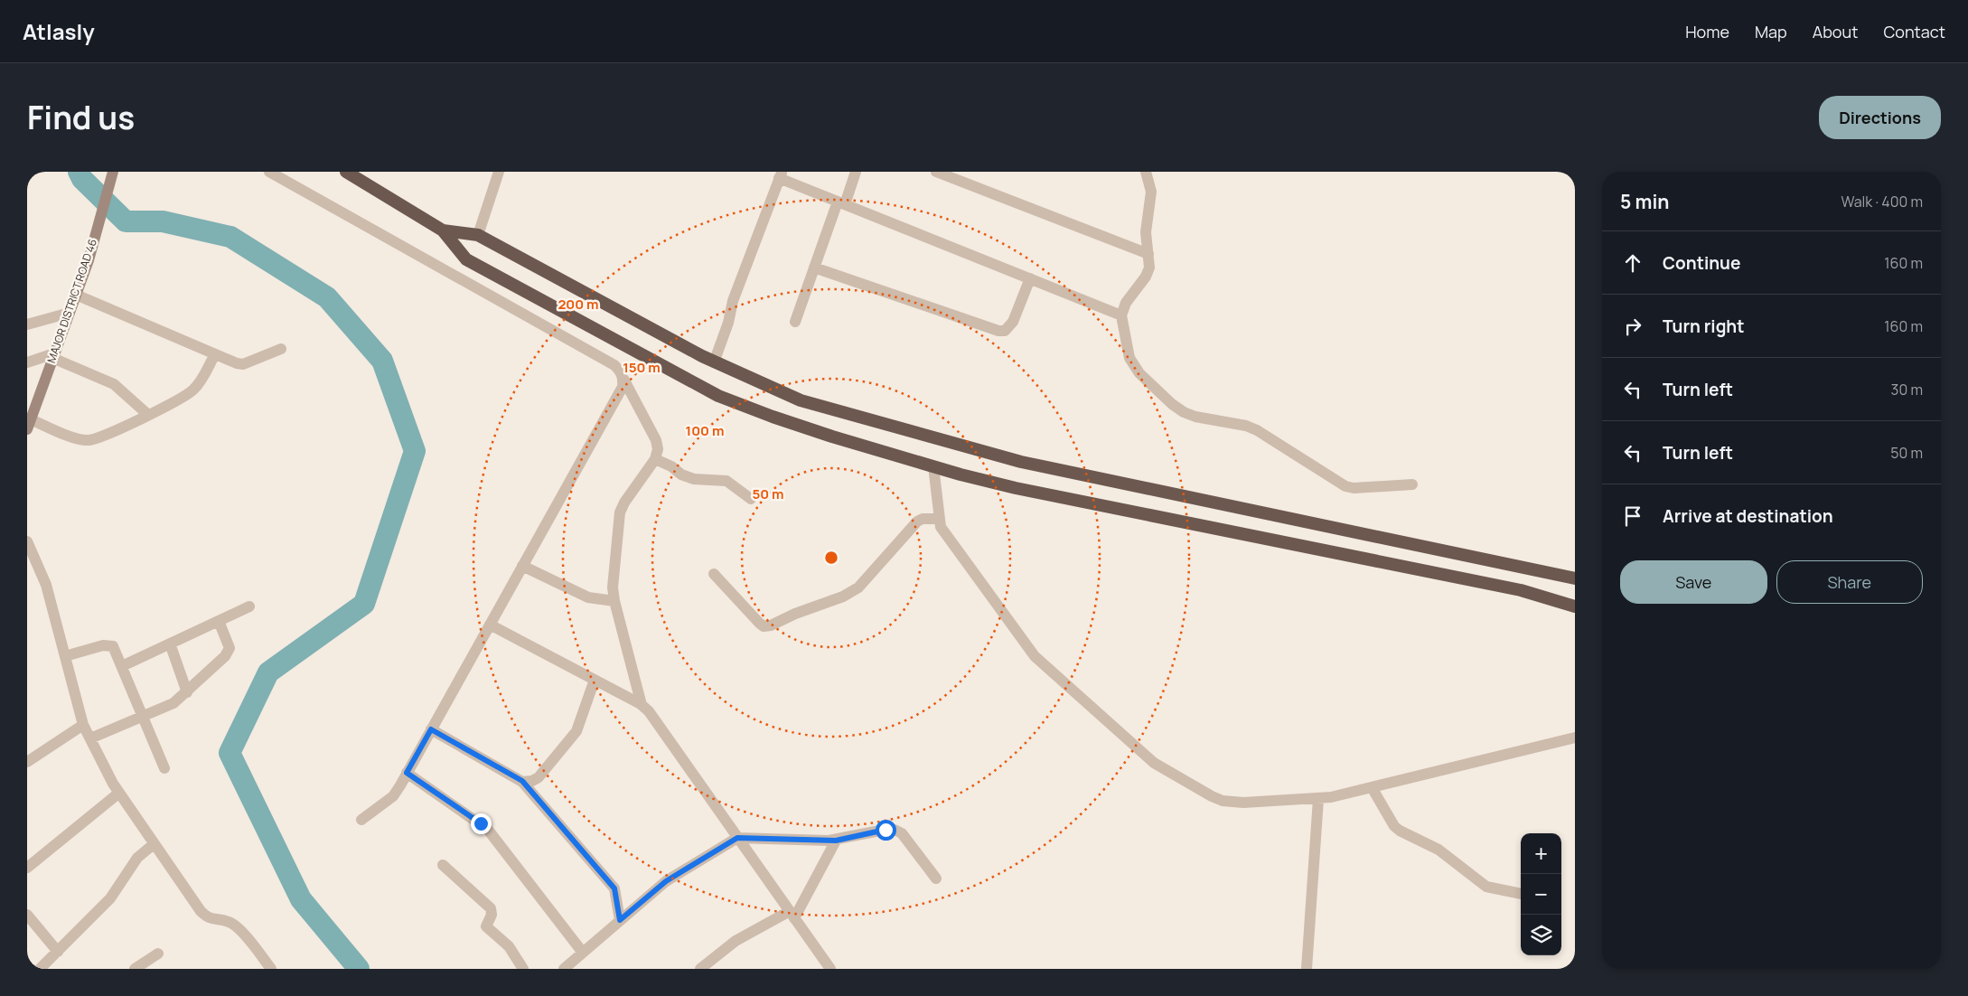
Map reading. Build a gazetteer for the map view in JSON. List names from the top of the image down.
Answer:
{
  "streets": {
    "main road": ["MAJOR DISTRICT ROAD 46"]
  },
  "page": {
    "header": "Atlasly",
    "nav": [
      "Home",
      "Map",
      "About",
      "Contact"
    ],
    "title": "Find us",
    "buttons": [
      "Directions",
      ["Save", "Share"]
    ],
    "heading": ["5 min", "Walk · 400 m"],
    "list": [
      ["Continue", "160 m"],
      ["Turn right", "160 m"],
      ["Turn left", "30 m"],
      ["Turn left", "50 m"],
      "Arrive at destination"
    ],
    "map_buttons": ["+", "−"]
  },
  "rings": [
    "200 m",
    "150 m",
    "100 m",
    "50 m"
  ]
}
